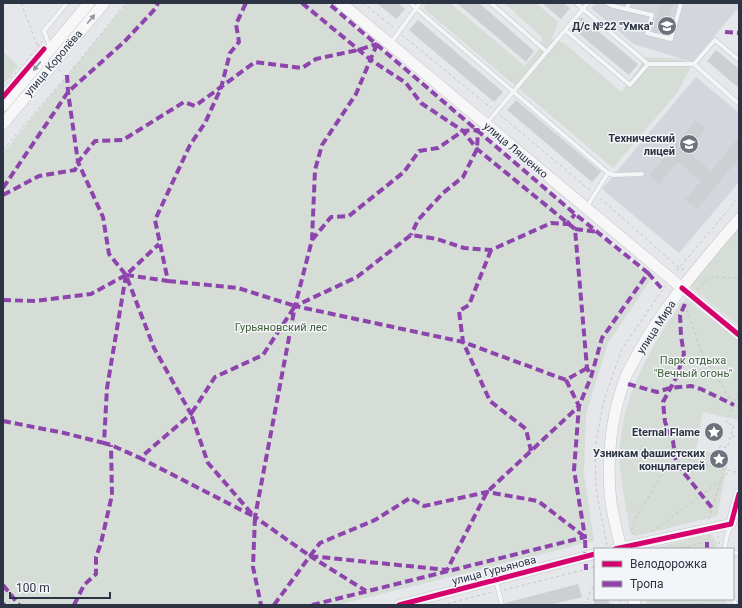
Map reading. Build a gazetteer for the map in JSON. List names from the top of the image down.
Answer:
{
  "streets": {
    "main road": ["улица Королёва", "улица Ляшенко", "улица Мира"],
    "street": ["улица Гурьянова"]
  },
  "crossings": [
    ["улица Ляшенко", "улица Мира"]
  ],
  "parks": ["Гурьяновский лес", "Парк отдыха \"Вечный огонь\""],
  "places": {
    "school or university": ["Д/с №22 \"Умка\"", "Технический лицей"],
    "place": ["Eternal Flame", "Узникам фашистских концлагерей"]
  },
  "legend": ["Велодорожка", "Тропа"],
  "scale_bar": "100 m"
}
